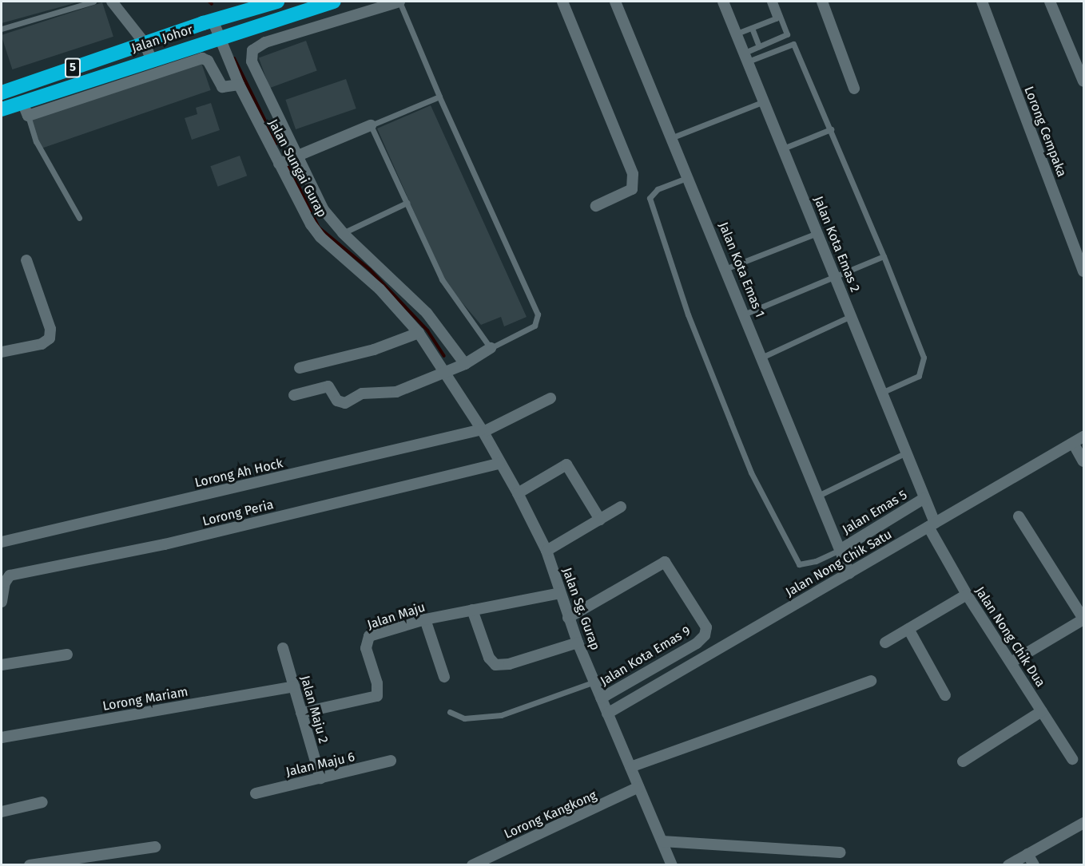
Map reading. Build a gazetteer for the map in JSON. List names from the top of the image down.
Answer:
{
  "streets": {
    "highway": ["Jalan Johor", "5"],
    "street": [
      "Lorong Cempaka",
      "Jalan Sungai Gurap",
      "Jalan Kota Emas 2",
      "Jalan Kota Emas 1",
      "Lorong Ah Hock",
      "Jalan Emas 5",
      "Lorong Peria",
      "Jalan Nong Chik Satu",
      "Jalan Sg. Gurap",
      "Jalan Maju",
      "Jalan Nong Chik Dua",
      "Jalan Kota Emas 9",
      "Lorong Mariam",
      "Jalan Maju 2",
      "Jalan Maju 6",
      "Lorong Kangkong"
    ]
  },
  "crossings": [
    ["Jalan Johor", "Jalan Sungai Gurap"],
    ["Jalan Sungai Gurap", "Jalan Sg. Gurap"],
    ["Jalan Kota Emas 2", "Jalan Emas 5"],
    ["Jalan Kota Emas 2", "Jalan Nong Chik Dua"],
    ["Jalan Kota Emas 1", "Jalan Emas 5"],
    ["Jalan Kota Emas 1", "Jalan Nong Chik Satu"],
    ["Lorong Ah Hock", "Jalan Sg. Gurap"],
    ["Jalan Emas 5", "Jalan Nong Chik Dua"],
    ["Lorong Peria", "Jalan Sg. Gurap"],
    ["Jalan Nong Chik Satu", "Jalan Sg. Gurap"],
    ["Jalan Nong Chik Satu", "Jalan Nong Chik Dua"],
    ["Jalan Sg. Gurap", "Jalan Maju"],
    ["Jalan Sg. Gurap", "Jalan Kota Emas 9"],
    ["Jalan Sg. Gurap", "Lorong Kangkong"],
    ["Jalan Maju", "Jalan Maju 2"],
    ["Lorong Mariam", "Jalan Maju 2"],
    ["Jalan Maju 2", "Jalan Maju 6"]
  ]
}
